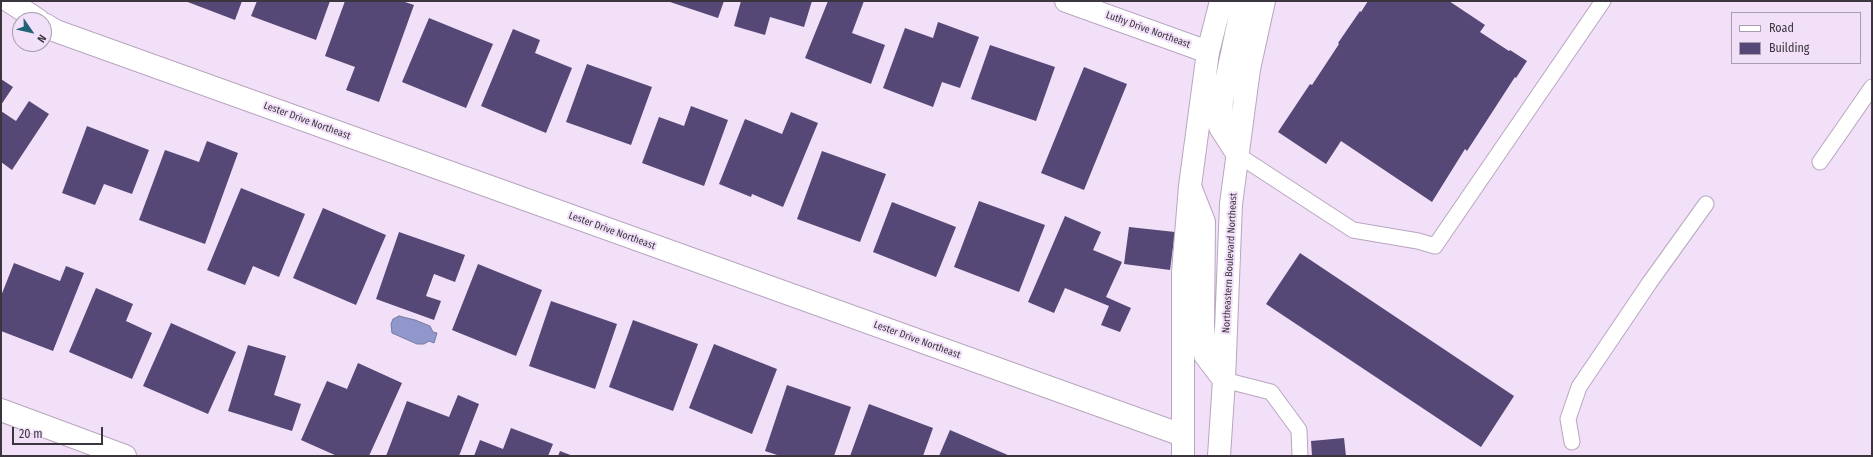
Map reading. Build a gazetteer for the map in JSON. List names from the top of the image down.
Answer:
{
  "streets": {
    "street": ["Luthy Drive Northeast", "Lester Drive Northeast", "Northeastern Boulevard Northeast"]
  },
  "legend": ["Road", "Building"],
  "scale_bar": "20 m",
  "north": "bottom right"
}
